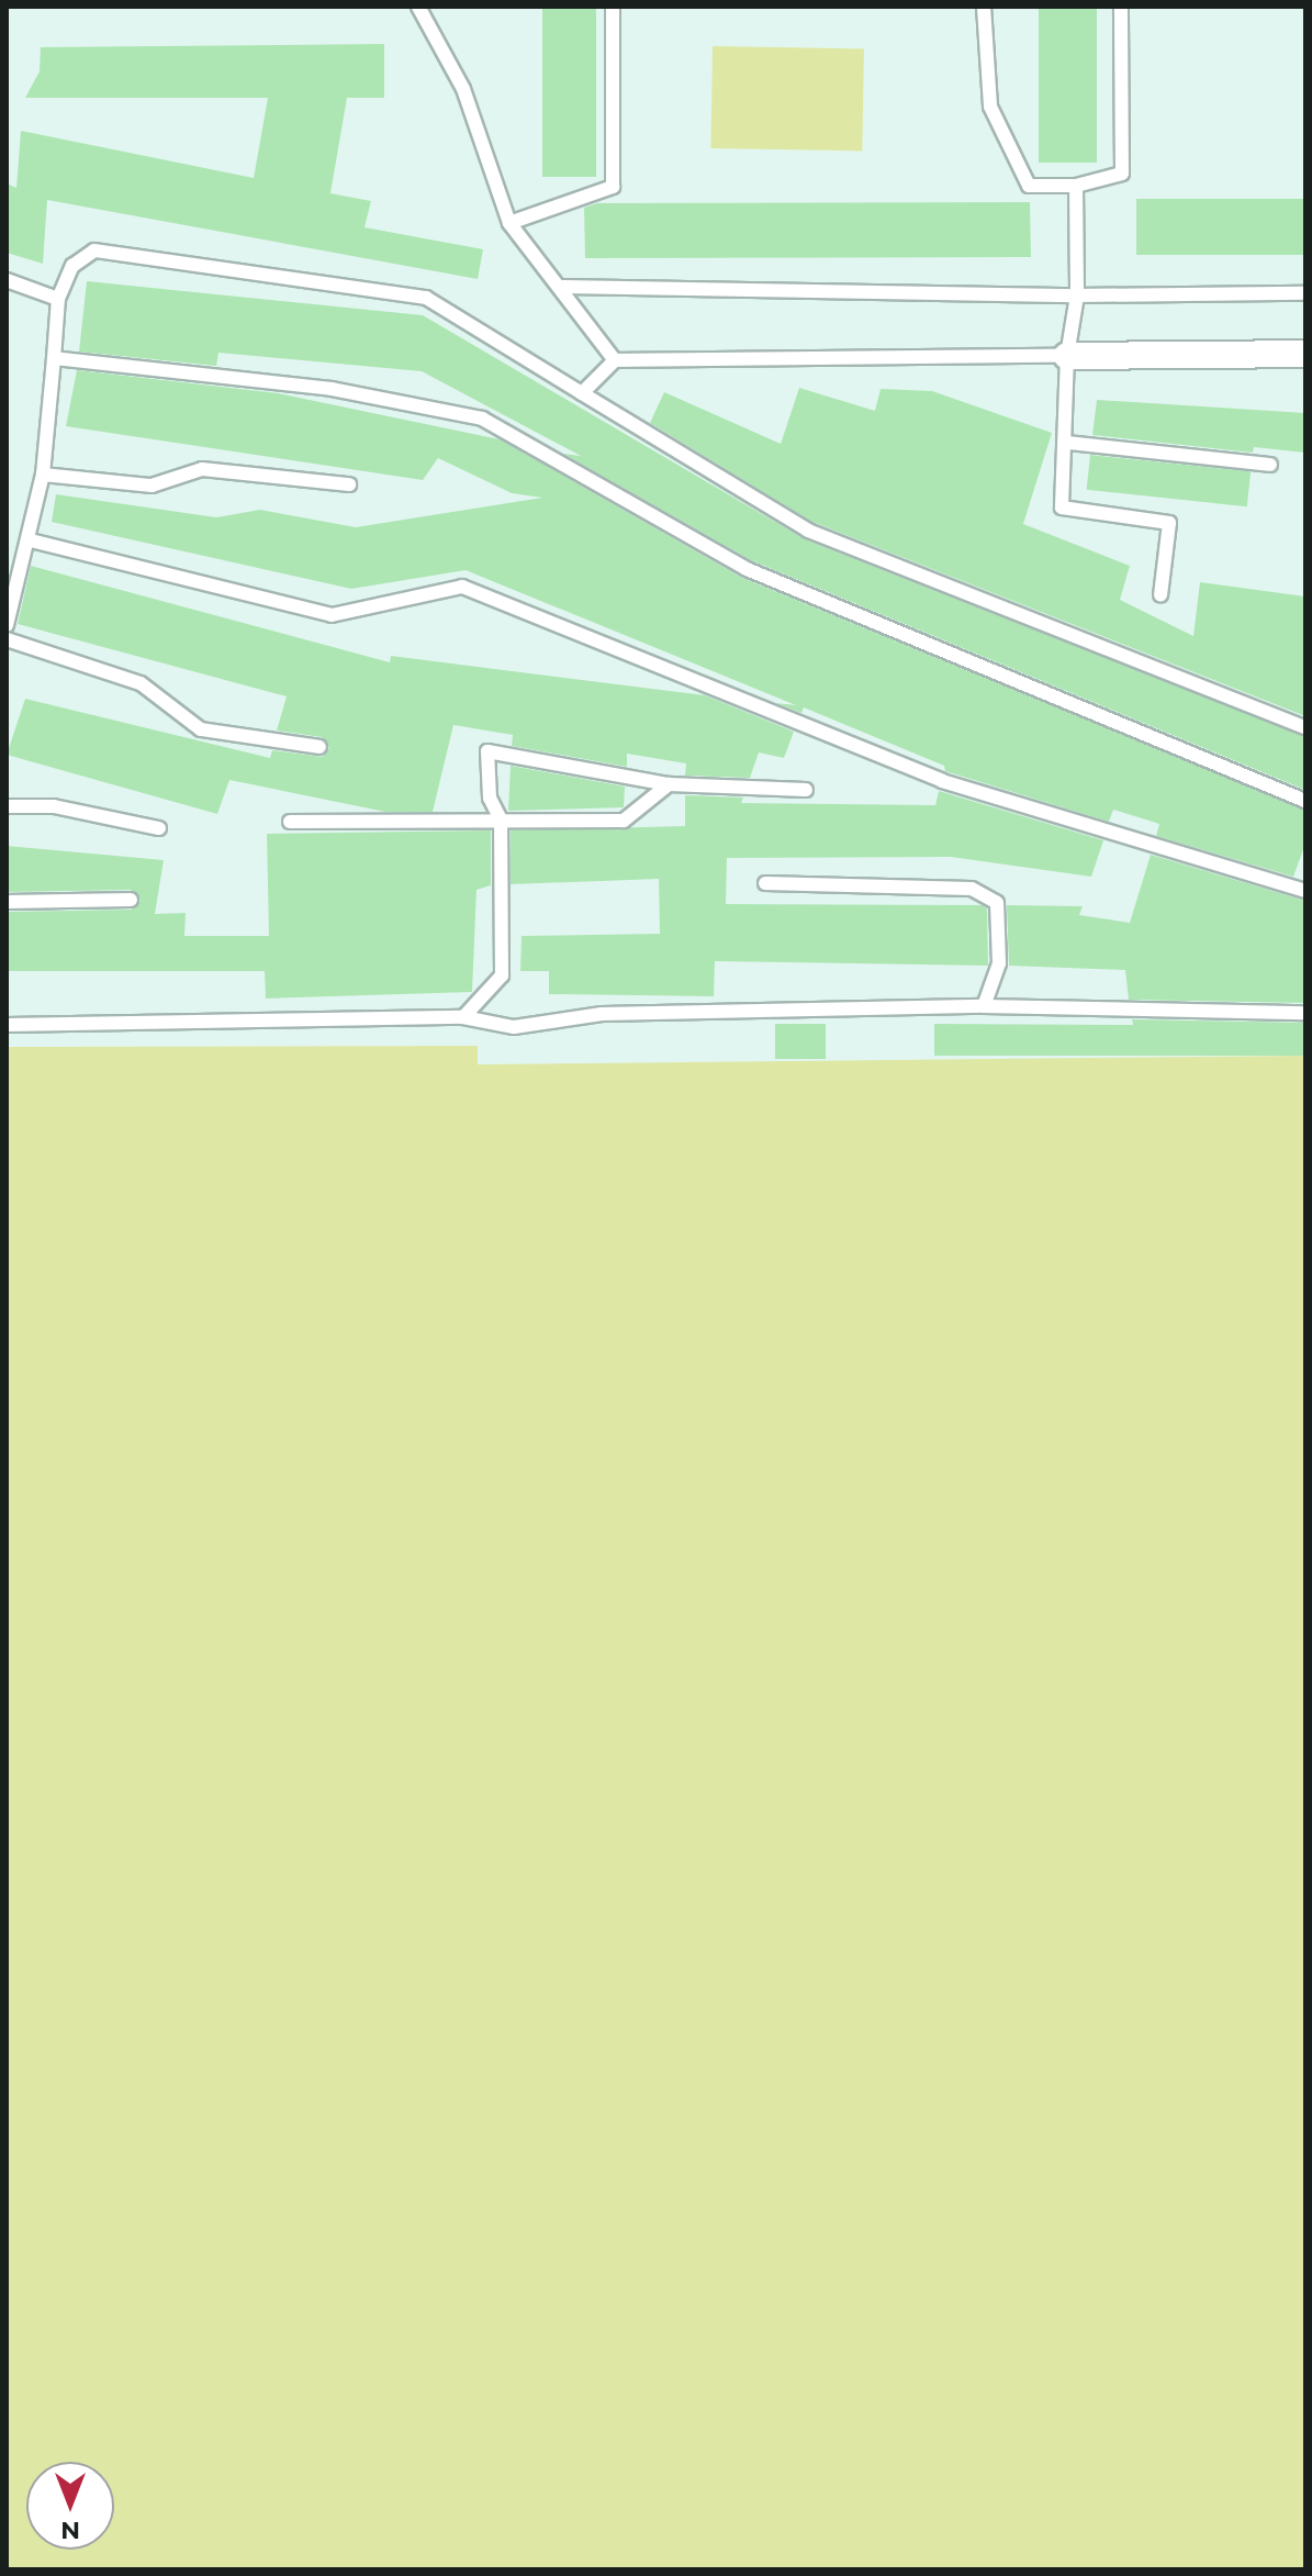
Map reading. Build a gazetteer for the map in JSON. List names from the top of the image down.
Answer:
{
  "north": "bottom"
}
